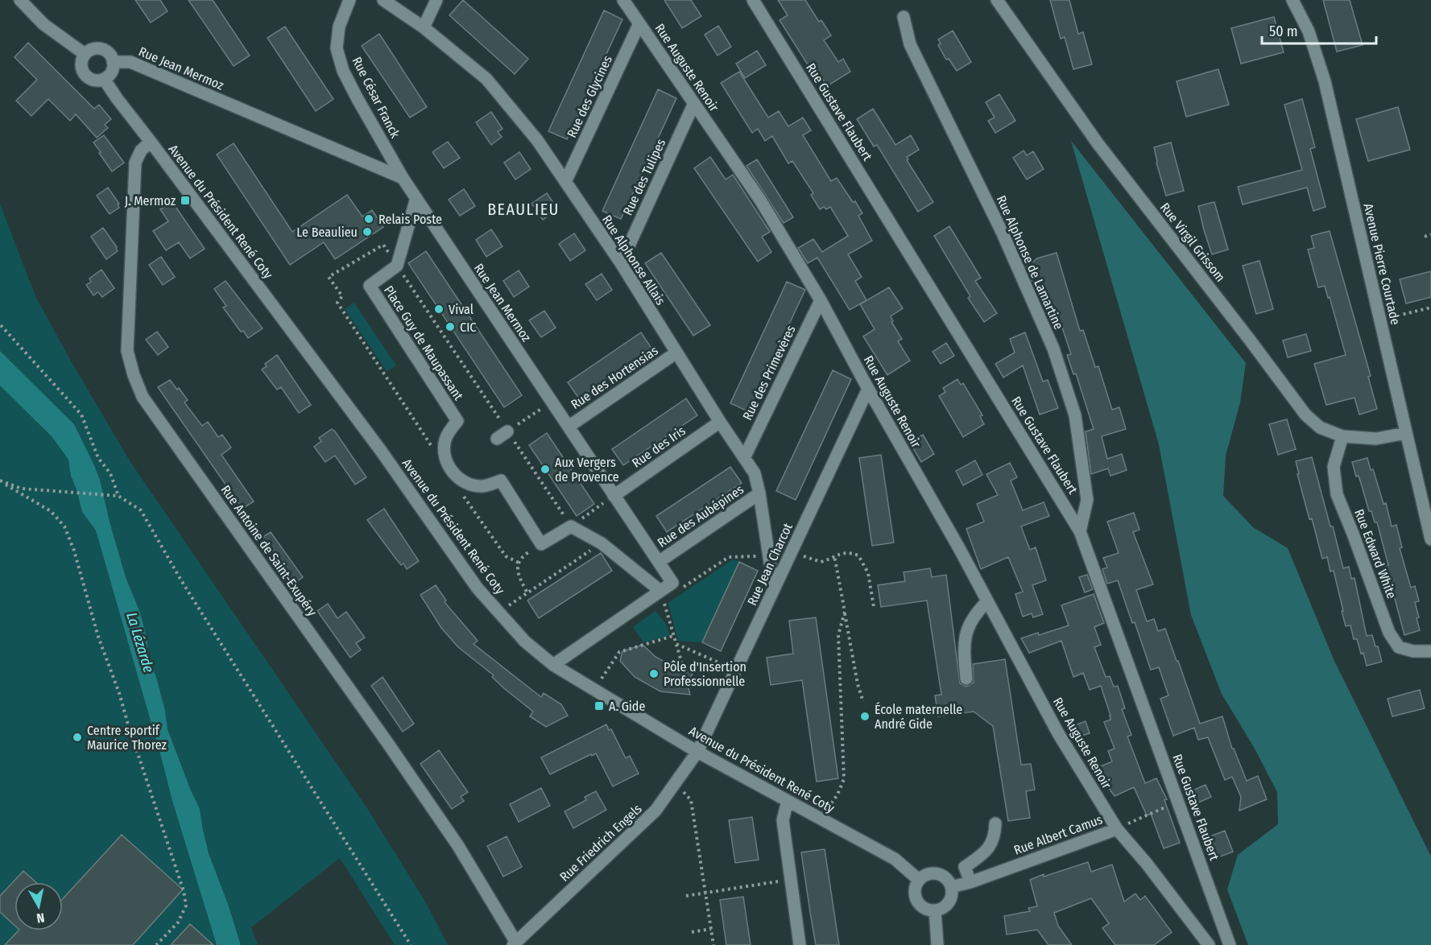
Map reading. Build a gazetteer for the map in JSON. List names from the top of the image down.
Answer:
{
  "streets": {
    "street": [
      "Rue Auguste Renoir",
      "Rue Jean Mermoz",
      "Rue des Glycines",
      "Rue César Franck",
      "Rue Gustave Flaubert",
      "Rue des Tulipes",
      "Avenue du Président René Coty",
      "Rue Virgil Grissom",
      "Rue Alphonse Allais",
      "Rue Alphonse de Lamartine",
      "Avenue Pierre Courtade",
      "Place Guy de Maupassant",
      "Rue des Primevères",
      "Rue des Hortensias",
      "Rue des Iris",
      "Rue des Aubépines",
      "Rue Antoine de Saint-Exupéry",
      "Rue Edward White",
      "Rue Jean Charcot",
      "Rue Albert Camus",
      "Rue Friedrich Engels"
    ]
  },
  "crossings": [
    ["Rue Auguste Renoir", "Rue des Glycines"],
    ["Rue Auguste Renoir", "Rue des Tulipes"],
    ["Rue Auguste Renoir", "Rue des Primevères"],
    ["Rue Auguste Renoir", "Rue Jean Charcot"],
    ["Rue Auguste Renoir", "Rue Albert Camus"],
    ["Rue Jean Mermoz", "Rue César Franck"],
    ["Rue Jean Mermoz", "Avenue du Président René Coty"],
    ["Rue Jean Mermoz", "Place Guy de Maupassant"],
    ["Rue Jean Mermoz", "Rue des Hortensias"],
    ["Rue Jean Mermoz", "Rue des Iris"],
    ["Rue Jean Mermoz", "Rue des Aubépines"],
    ["Rue des Glycines", "Rue Alphonse Allais"],
    ["Rue Gustave Flaubert", "Rue Alphonse de Lamartine"],
    ["Rue des Tulipes", "Rue Alphonse Allais"],
    ["Avenue du Président René Coty", "Rue Antoine de Saint-Exupéry"],
    ["Avenue du Président René Coty", "Rue Jean Charcot"],
    ["Avenue du Président René Coty", "Rue Albert Camus"],
    ["Avenue du Président René Coty", "Rue Friedrich Engels"],
    ["Rue Virgil Grissom", "Avenue Pierre Courtade"],
    ["Rue Virgil Grissom", "Rue Edward White"],
    ["Rue Alphonse Allais", "Rue des Primevères"],
    ["Rue Alphonse Allais", "Rue des Hortensias"],
    ["Rue Alphonse Allais", "Rue des Iris"],
    ["Rue Alphonse Allais", "Rue des Aubépines"],
    ["Rue Alphonse Allais", "Rue Jean Charcot"],
    ["Rue Antoine de Saint-Exupéry", "Rue Friedrich Engels"],
    ["Rue Jean Charcot", "Rue Friedrich Engels"]
  ],
  "districts": ["BEAULIEU"],
  "water": ["La Lézarde"],
  "places": {
    "transit": ["J. Mermoz", "A. Gide"],
    "other": [
      "Relais Poste",
      "Le Beaulieu",
      "Vival",
      "CIC",
      "Aux Vergers de Provence",
      "Pôle d'Insertion Professionnelle",
      "École maternelle André Gide",
      "Centre sportif Maurice Thorez"
    ]
  },
  "scale_bar": "50 m",
  "north": "bottom"
}
